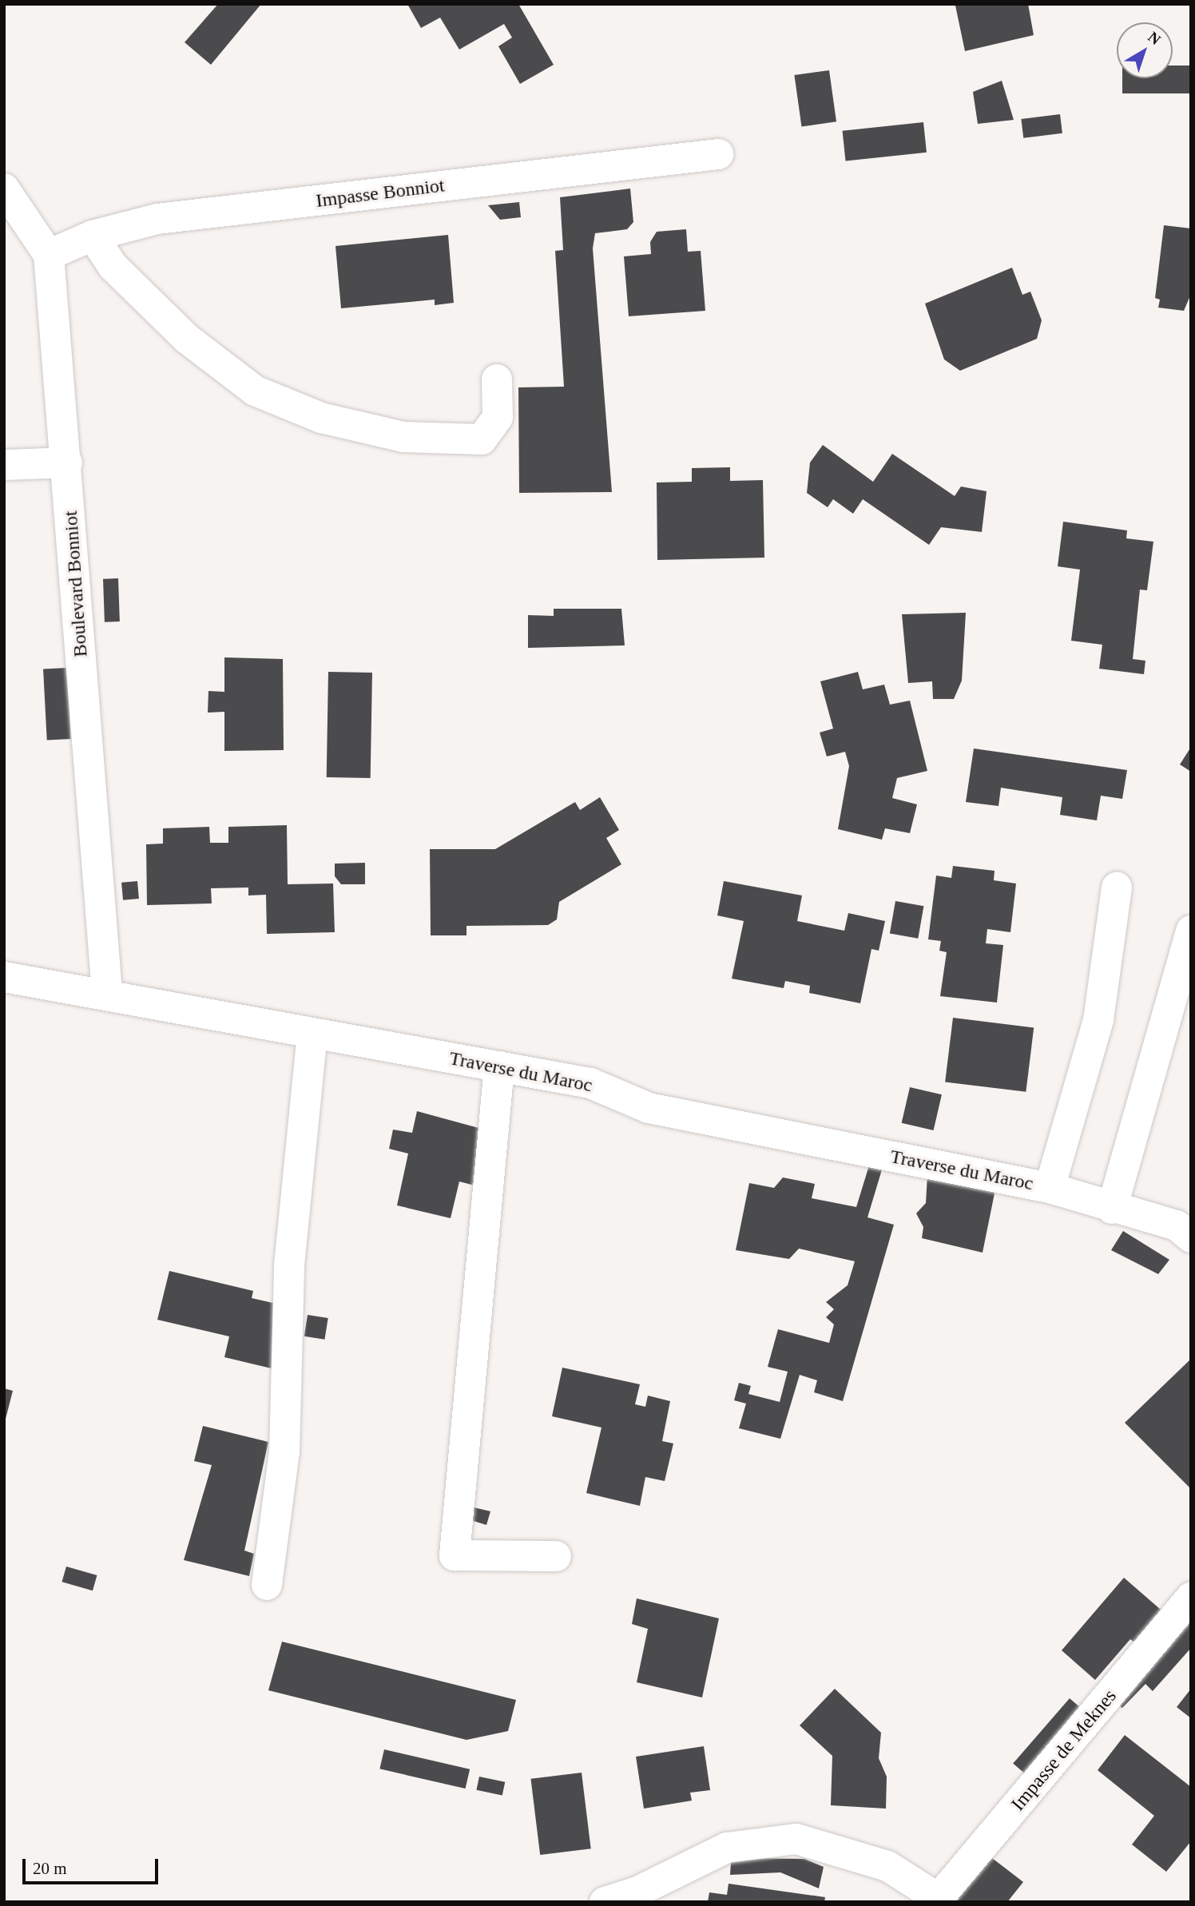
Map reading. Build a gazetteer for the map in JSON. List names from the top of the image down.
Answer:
{
  "streets": {
    "street": [
      "Impasse Bonniot",
      "Boulevard Bonniot",
      "Traverse du Maroc",
      "Impasse de Meknes"
    ]
  },
  "crossings": [
    ["Impasse Bonniot", "Boulevard Bonniot"],
    ["Boulevard Bonniot", "Traverse du Maroc"]
  ],
  "scale_bar": "20 m",
  "north": "top right"
}
